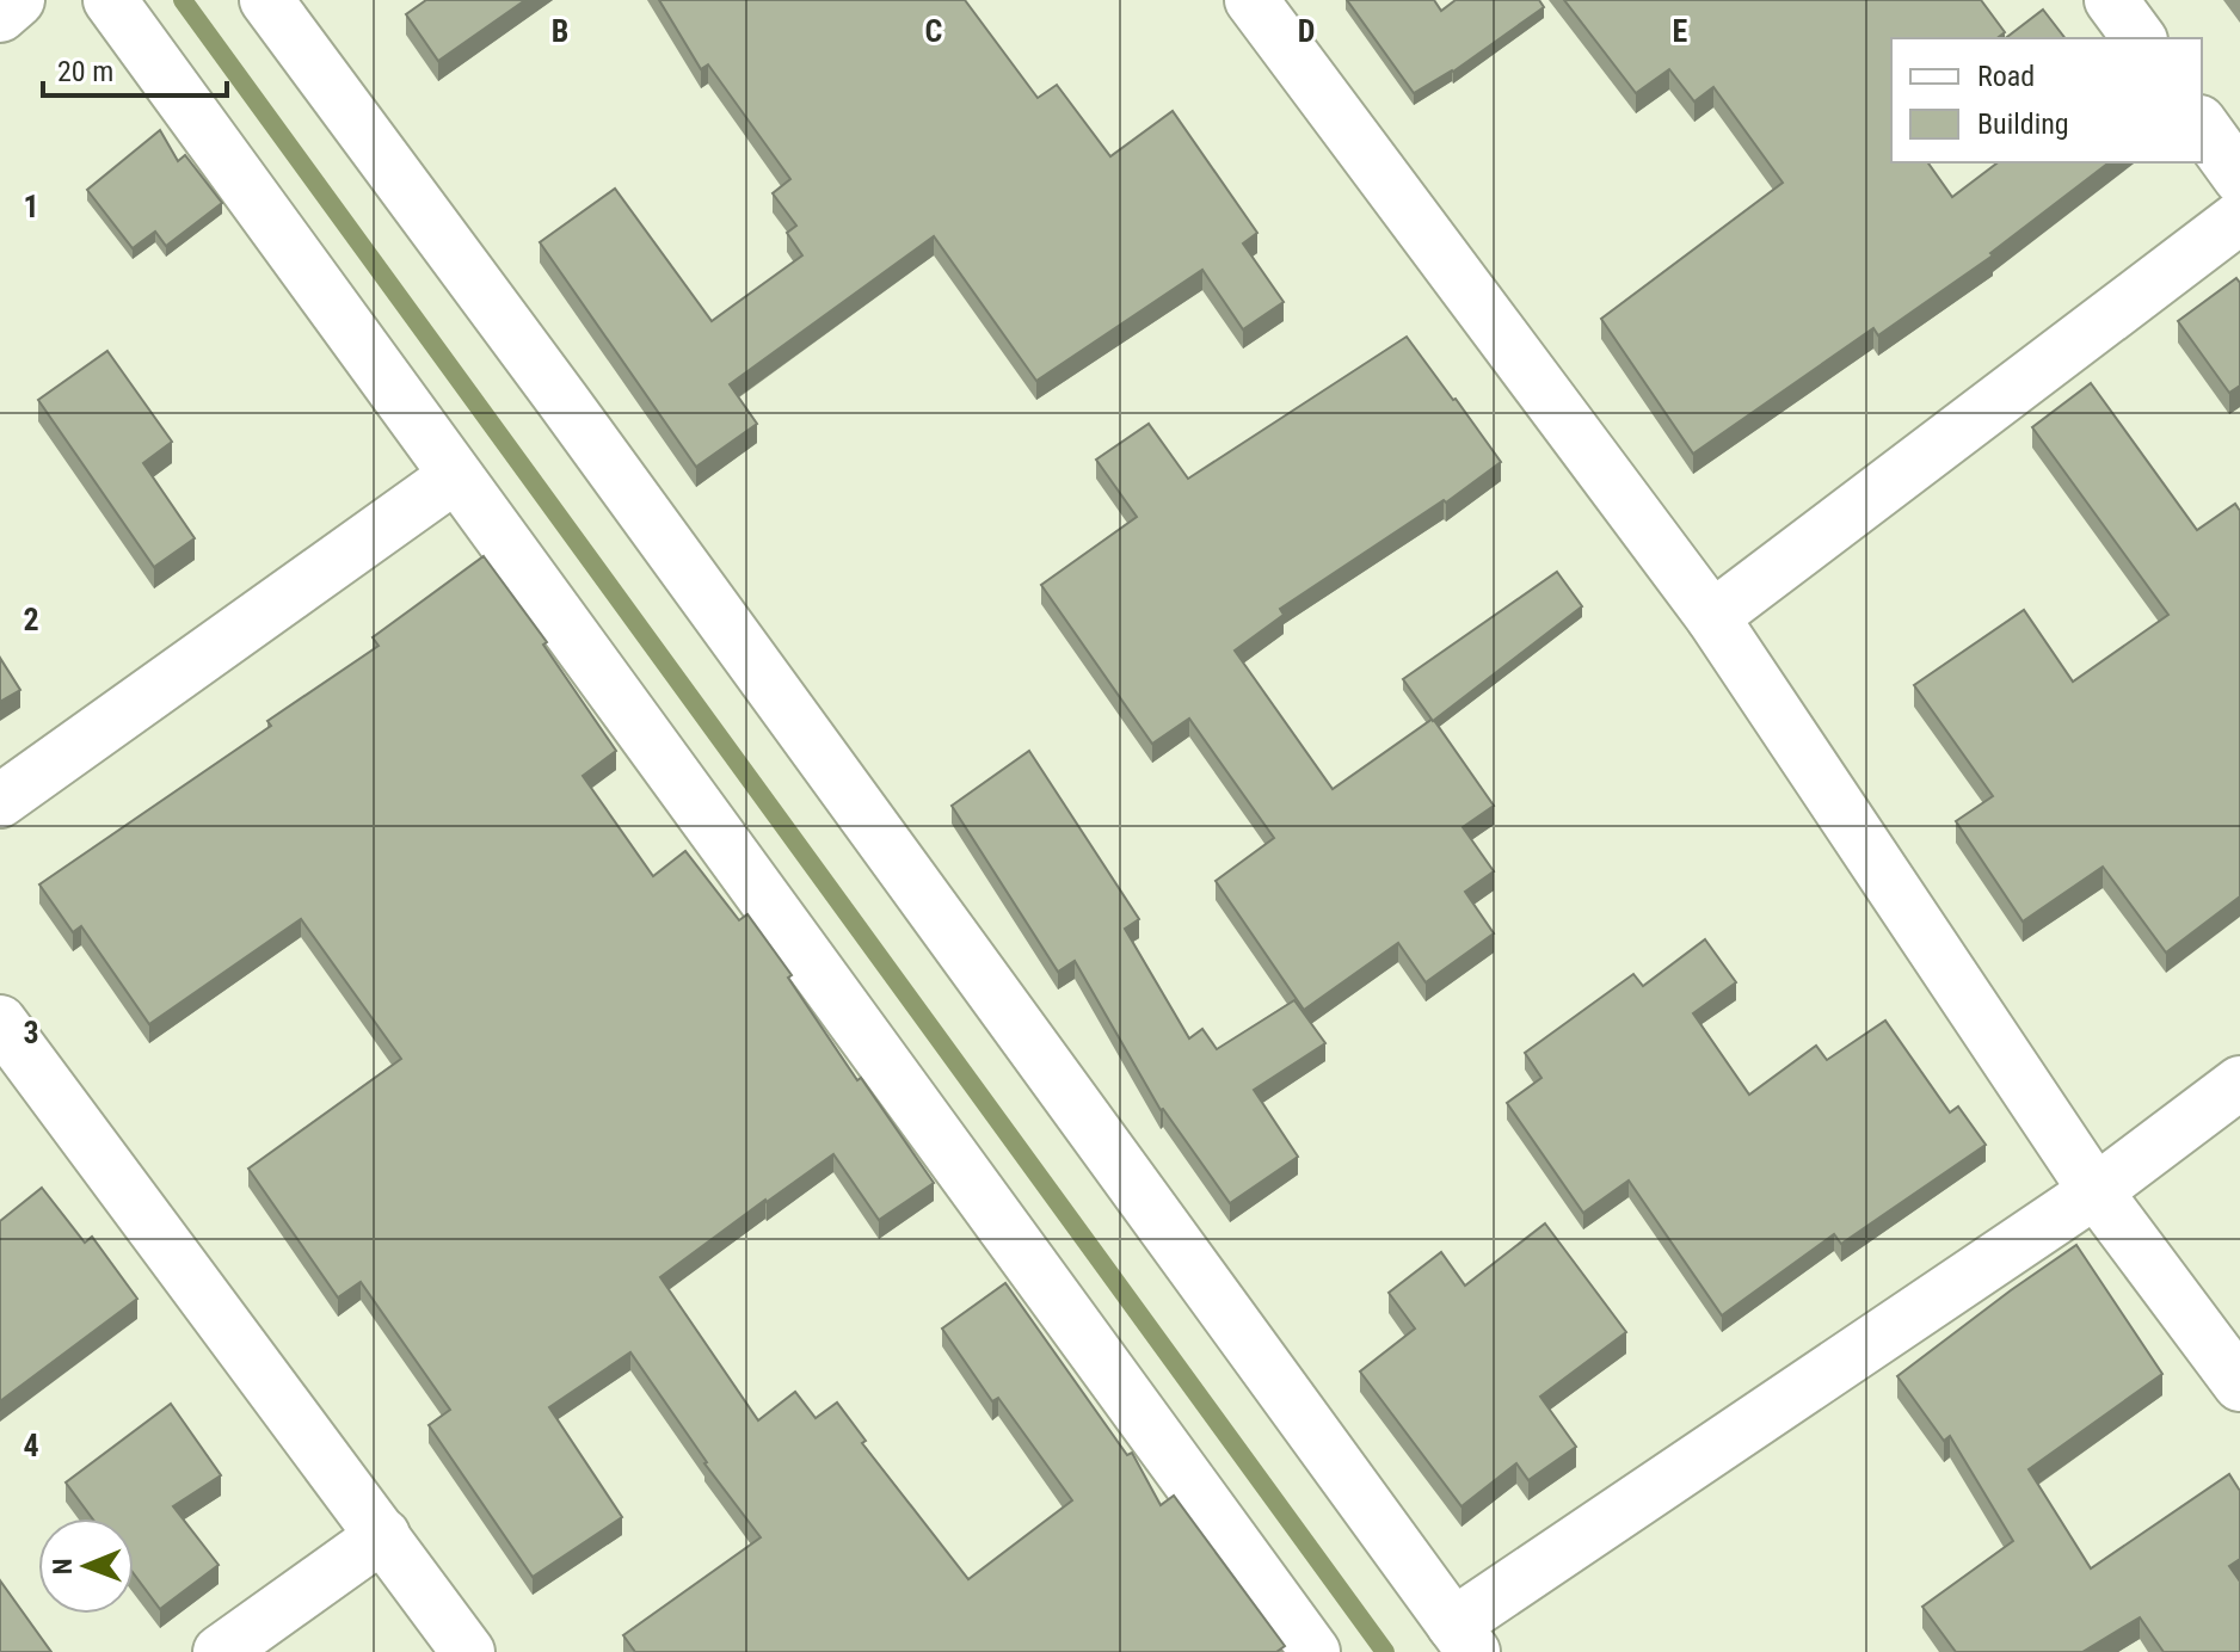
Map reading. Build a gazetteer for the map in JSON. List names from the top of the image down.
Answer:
{
  "legend": ["Road", "Building"],
  "scale_bar": "20 m",
  "north": "left",
  "grid": {
    "columns": [
      "B",
      "C",
      "D",
      "E"
    ],
    "rows": [
      "1",
      "2",
      "3",
      "4"
    ]
  }
}
